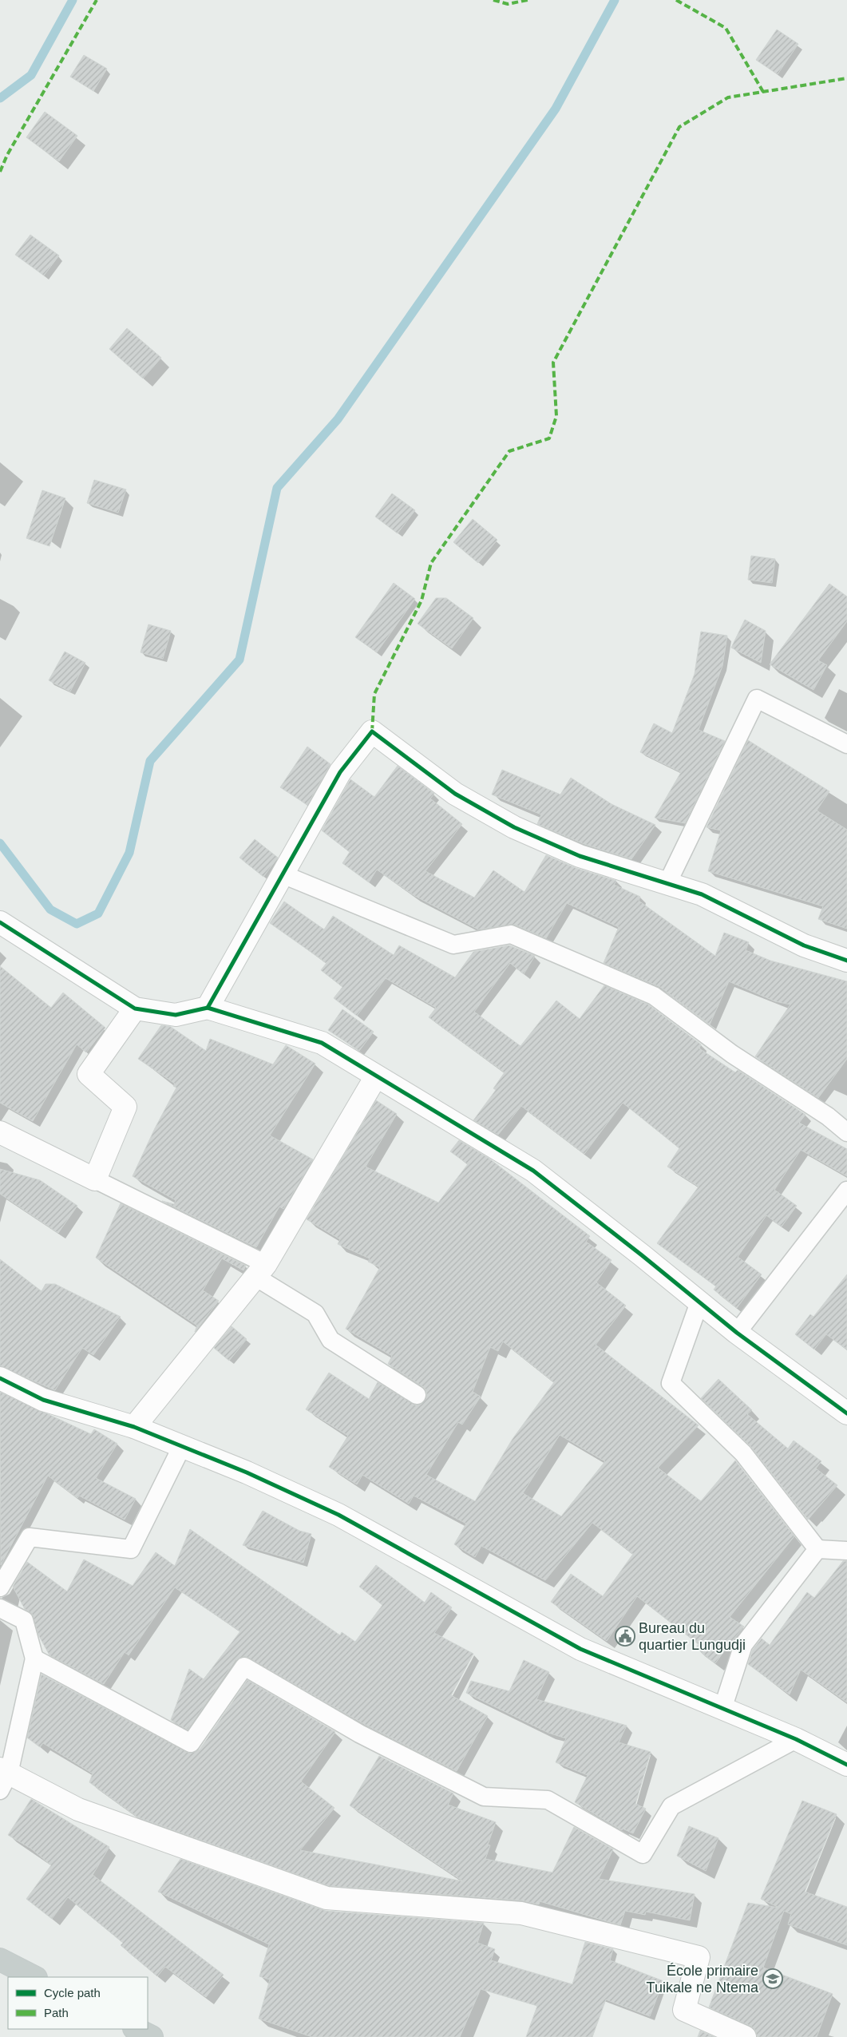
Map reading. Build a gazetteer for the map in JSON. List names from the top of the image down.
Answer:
{
  "places": {
    "public building": ["Bureau du quartier Lungudji"],
    "school or university": ["École primaire Tuikale ne Ntema"]
  },
  "legend": ["Cycle path", "Path"]
}
